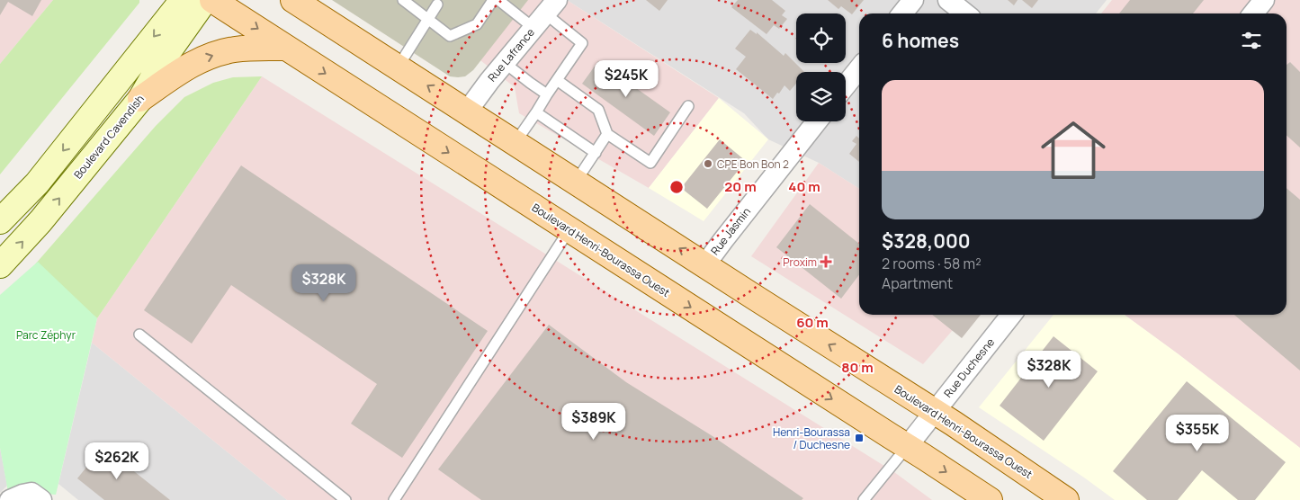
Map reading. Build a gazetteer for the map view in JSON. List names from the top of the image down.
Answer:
{
  "streets": {
    "main road": ["Boulevard Cavendish", "Boulevard Henri-Bourassa Ouest"],
    "street": ["Rue Lafrance", "Rue Jasmin", "Rue Duchesne"]
  },
  "crossings": [
    ["Rue Lafrance", "Boulevard Henri-Bourassa Ouest"],
    ["Boulevard Cavendish", "Boulevard Henri-Bourassa Ouest"],
    ["Rue Jasmin", "Boulevard Henri-Bourassa Ouest"],
    ["Boulevard Henri-Bourassa Ouest", "Rue Duchesne"]
  ],
  "parks": ["Parc Zéphyr"],
  "places": {
    "other": ["CPE Bon Bon 2"],
    "health": ["Proxim"],
    "transit": ["Henri-Bourassa / Duchesne"]
  },
  "page": {
    "heading": "6 homes",
    "price": [
      "$245K",
      "$328K",
      "$328K",
      "$389K",
      "$355K",
      "$262K"
    ],
    "list": [
      {
        "name": "$328,000",
        "note": "2 rooms · 58 m² · Apartment"
      }
    ]
  },
  "rings": [
    "20 m",
    "40 m",
    "60 m",
    "80 m"
  ]
}
